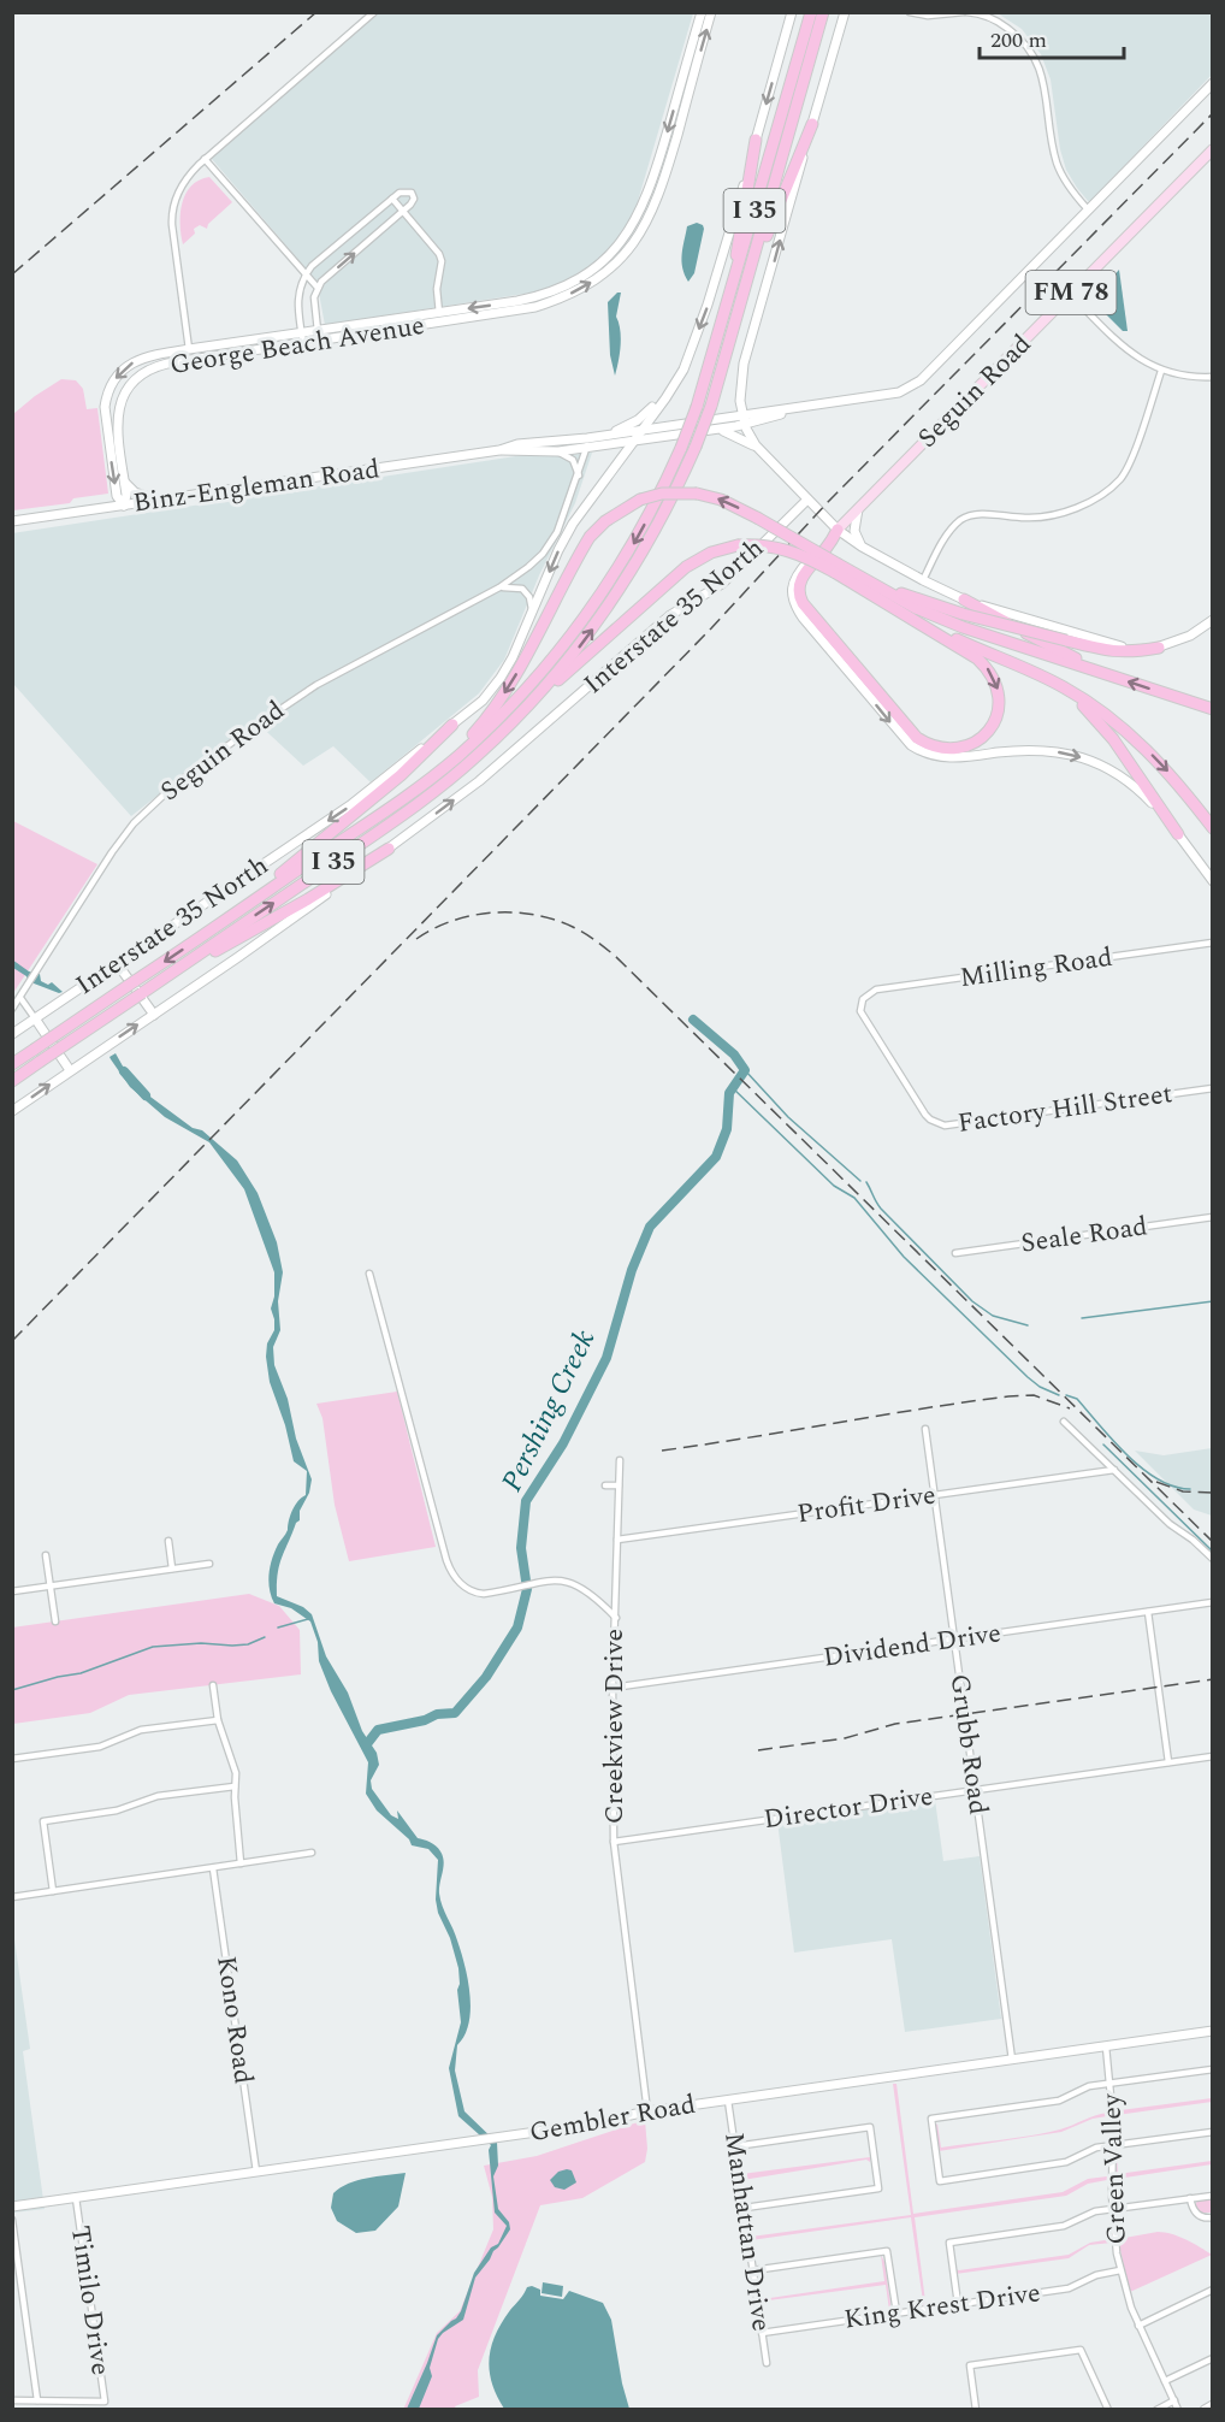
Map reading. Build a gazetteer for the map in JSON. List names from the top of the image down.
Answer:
{
  "streets": {
    "highway": ["I 35"],
    "main road": [
      "FM 78",
      "George Beach Avenue",
      "Seguin Road",
      "Binz-Engleman Road",
      "Interstate 35 North",
      "Gembler Road"
    ],
    "street": [
      "Milling Road",
      "Factory Hill Street",
      "Seale Road",
      "Profit Drive",
      "Dividend Drive",
      "Creekview Drive",
      "Grubb Road",
      "Director Drive",
      "Kono Road",
      "Green Valley",
      "Manhattan Drive",
      "Timilo Drive",
      "King Krest Drive"
    ]
  },
  "crossings": [
    ["FM 78", "Seguin Road"],
    ["George Beach Avenue", "Binz-Engleman Road"],
    ["Seguin Road", "Binz-Engleman Road"],
    ["Binz-Engleman Road", "Interstate 35 North"],
    ["Milling Road", "Factory Hill Street"],
    ["Profit Drive", "Grubb Road"],
    ["Dividend Drive", "Creekview Drive"],
    ["Dividend Drive", "Grubb Road"],
    ["Creekview Drive", "Director Drive"],
    ["Creekview Drive", "Gembler Road"],
    ["Grubb Road", "Director Drive"],
    ["Grubb Road", "Gembler Road"],
    ["Kono Road", "Gembler Road"],
    ["Gembler Road", "Green Valley"],
    ["Gembler Road", "Manhattan Drive"],
    ["Gembler Road", "Timilo Drive"],
    ["Green Valley", "King Krest Drive"],
    ["Manhattan Drive", "King Krest Drive"]
  ],
  "water": ["Pershing Creek"],
  "scale_bar": "200 m"
}
